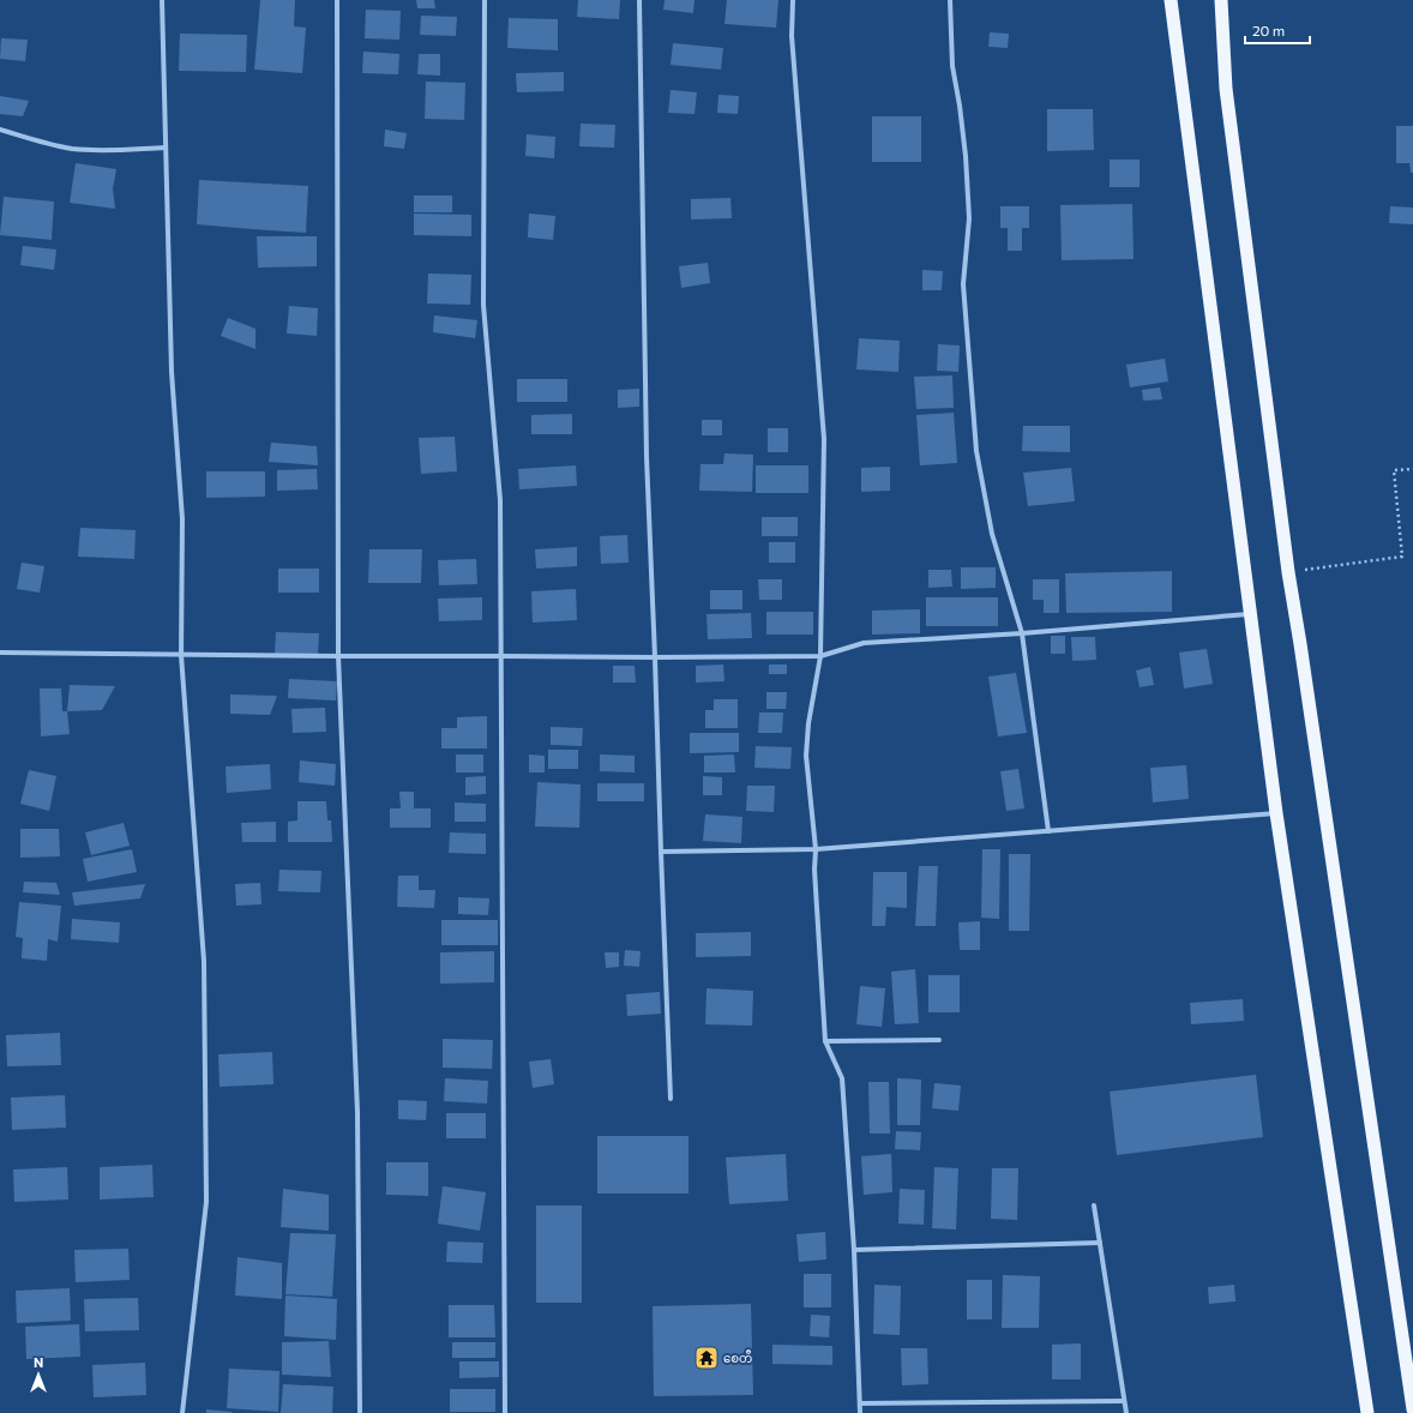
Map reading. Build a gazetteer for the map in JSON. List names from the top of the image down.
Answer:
{
  "places": {
    "temple": ["စေတီ"]
  },
  "scale_bar": "20 m",
  "north": "top"
}
